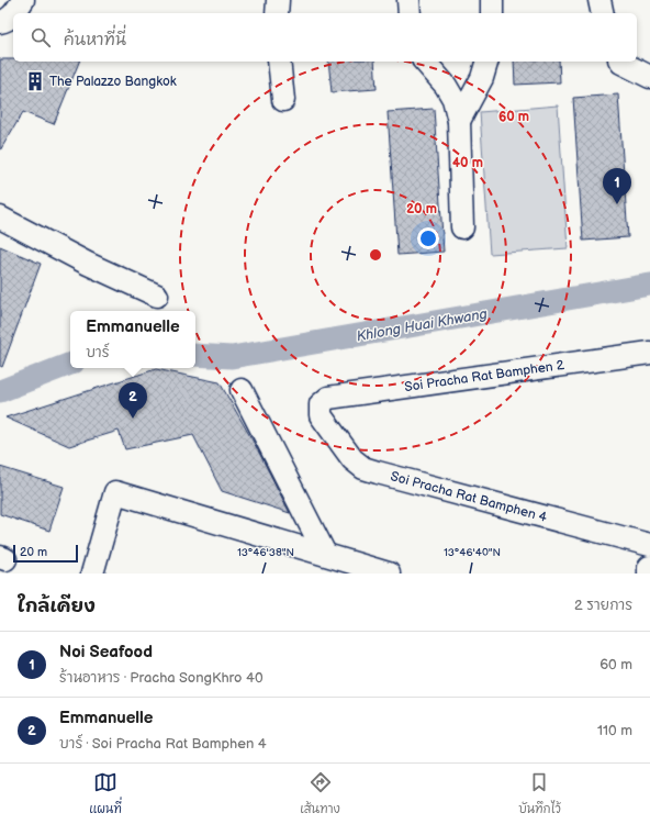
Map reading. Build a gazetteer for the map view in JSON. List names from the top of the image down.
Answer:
{
  "streets": {
    "street": ["Soi Pracha Rat Bamphen 2", "Soi Pracha Rat Bamphen 4"]
  },
  "crossings": [
    ["Soi Pracha Rat Bamphen 2", "Soi Pracha Rat Bamphen 4"]
  ],
  "water": ["Khlong Huai Khwang"],
  "places": {
    "building": ["The Palazzo Bangkok"]
  },
  "scale_bar": "20 m",
  "page": {
    "search": "ค้นหาที่นี่",
    "pins": ["1", "2"],
    "popup": ["Emmanuelle", "บาร์"],
    "scale": "20 m",
    "heading": ["ใกล้เคียง", "2 รายการ"],
    "list": [
      {
        "mark": "1",
        "name": "Noi Seafood",
        "note": "ร้านอาหาร · Pracha SongKhro 40",
        "value": "60 m"
      },
      {
        "mark": "2",
        "name": "Emmanuelle",
        "note": "บาร์ · Soi Pracha Rat Bamphen 4",
        "value": "110 m"
      }
    ],
    "nav": ["แผนที่", "เส้นทาง", "บันทึกไว้"]
  },
  "coordinates": ["13°46'38\"N", "13°46'40\"N"],
  "rings": ["60 m", "40 m", "20 m"]
}
